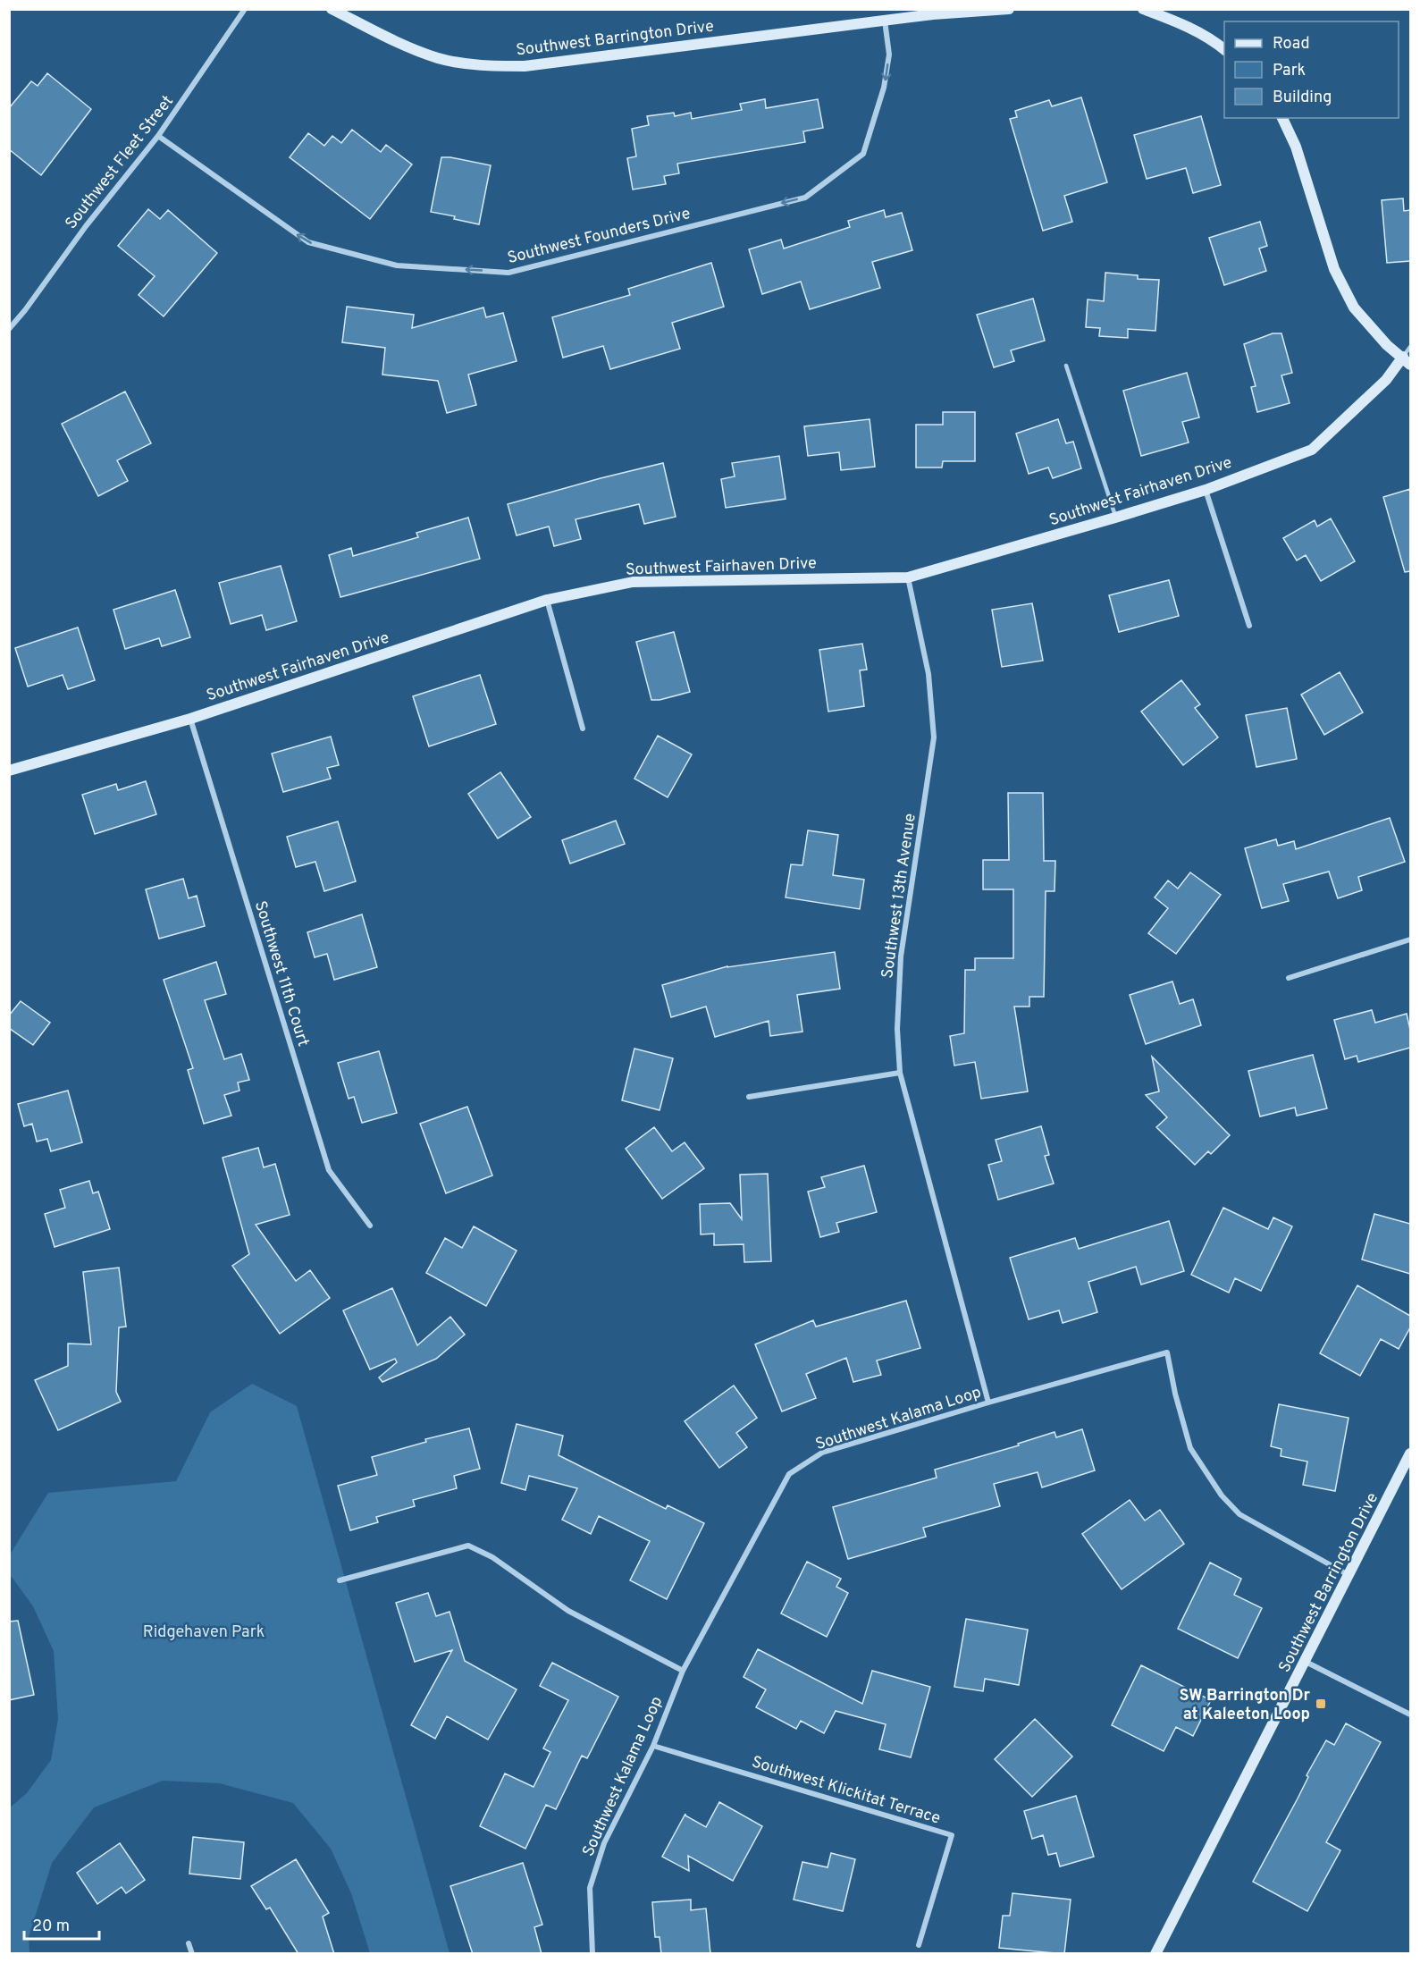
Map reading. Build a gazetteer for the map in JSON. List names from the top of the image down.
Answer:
{
  "streets": {
    "street": [
      "Southwest Barrington Drive",
      "Southwest Fleet Street",
      "Southwest Founders Drive",
      "Southwest Fairhaven Drive",
      "Southwest 13th Avenue",
      "Southwest 11th Court",
      "Southwest Kalama Loop",
      "Southwest Klickitat Terrace"
    ]
  },
  "crossings": [
    ["Southwest Barrington Drive", "Southwest Founders Drive"],
    ["Southwest Barrington Drive", "Southwest Kalama Loop"],
    ["Southwest Fleet Street", "Southwest Founders Drive"],
    ["Southwest Fairhaven Drive", "Southwest 13th Avenue"],
    ["Southwest Fairhaven Drive", "Southwest 11th Court"],
    ["Southwest 13th Avenue", "Southwest Kalama Loop"],
    ["Southwest Kalama Loop", "Southwest Klickitat Terrace"]
  ],
  "one_way": ["Southwest Founders Drive"],
  "parks": ["Ridgehaven Park"],
  "places": {
    "transit": ["SW Barrington Dr at Kaleeton Loop"]
  },
  "legend": ["Road", "Park", "Building"],
  "scale_bar": "20 m"
}
